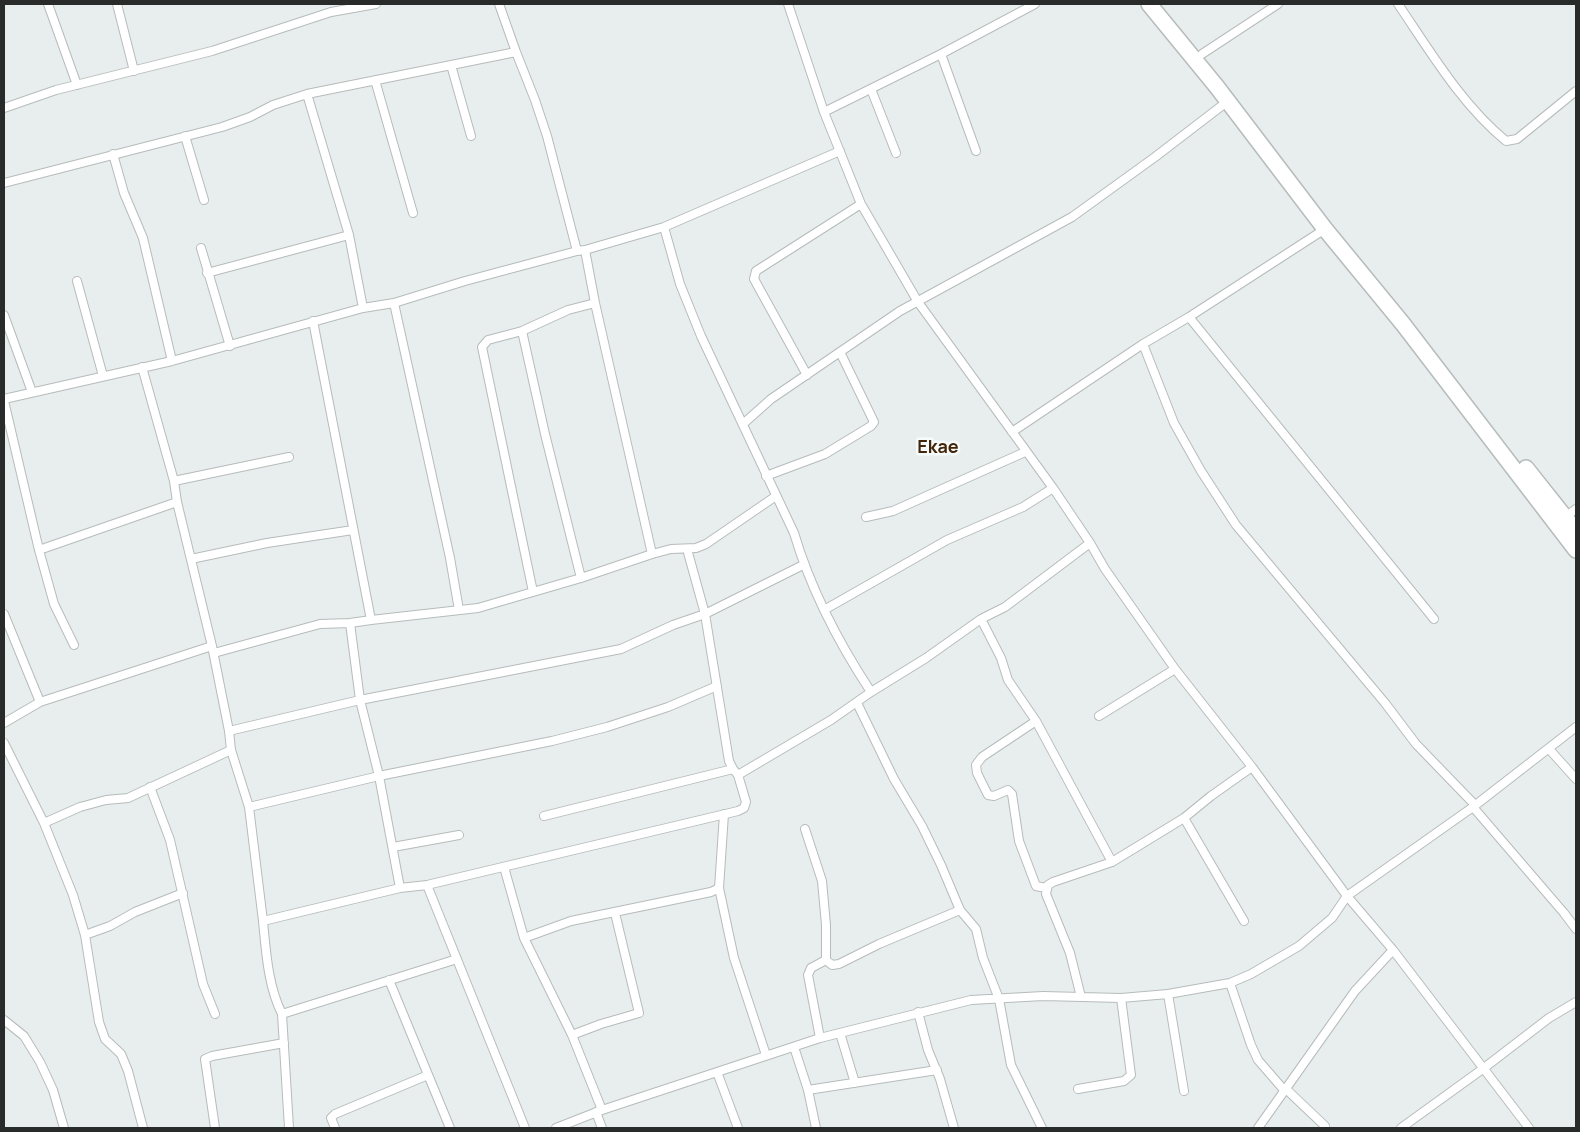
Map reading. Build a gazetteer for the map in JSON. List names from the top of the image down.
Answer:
{
  "districts": ["Ekae"]
}
